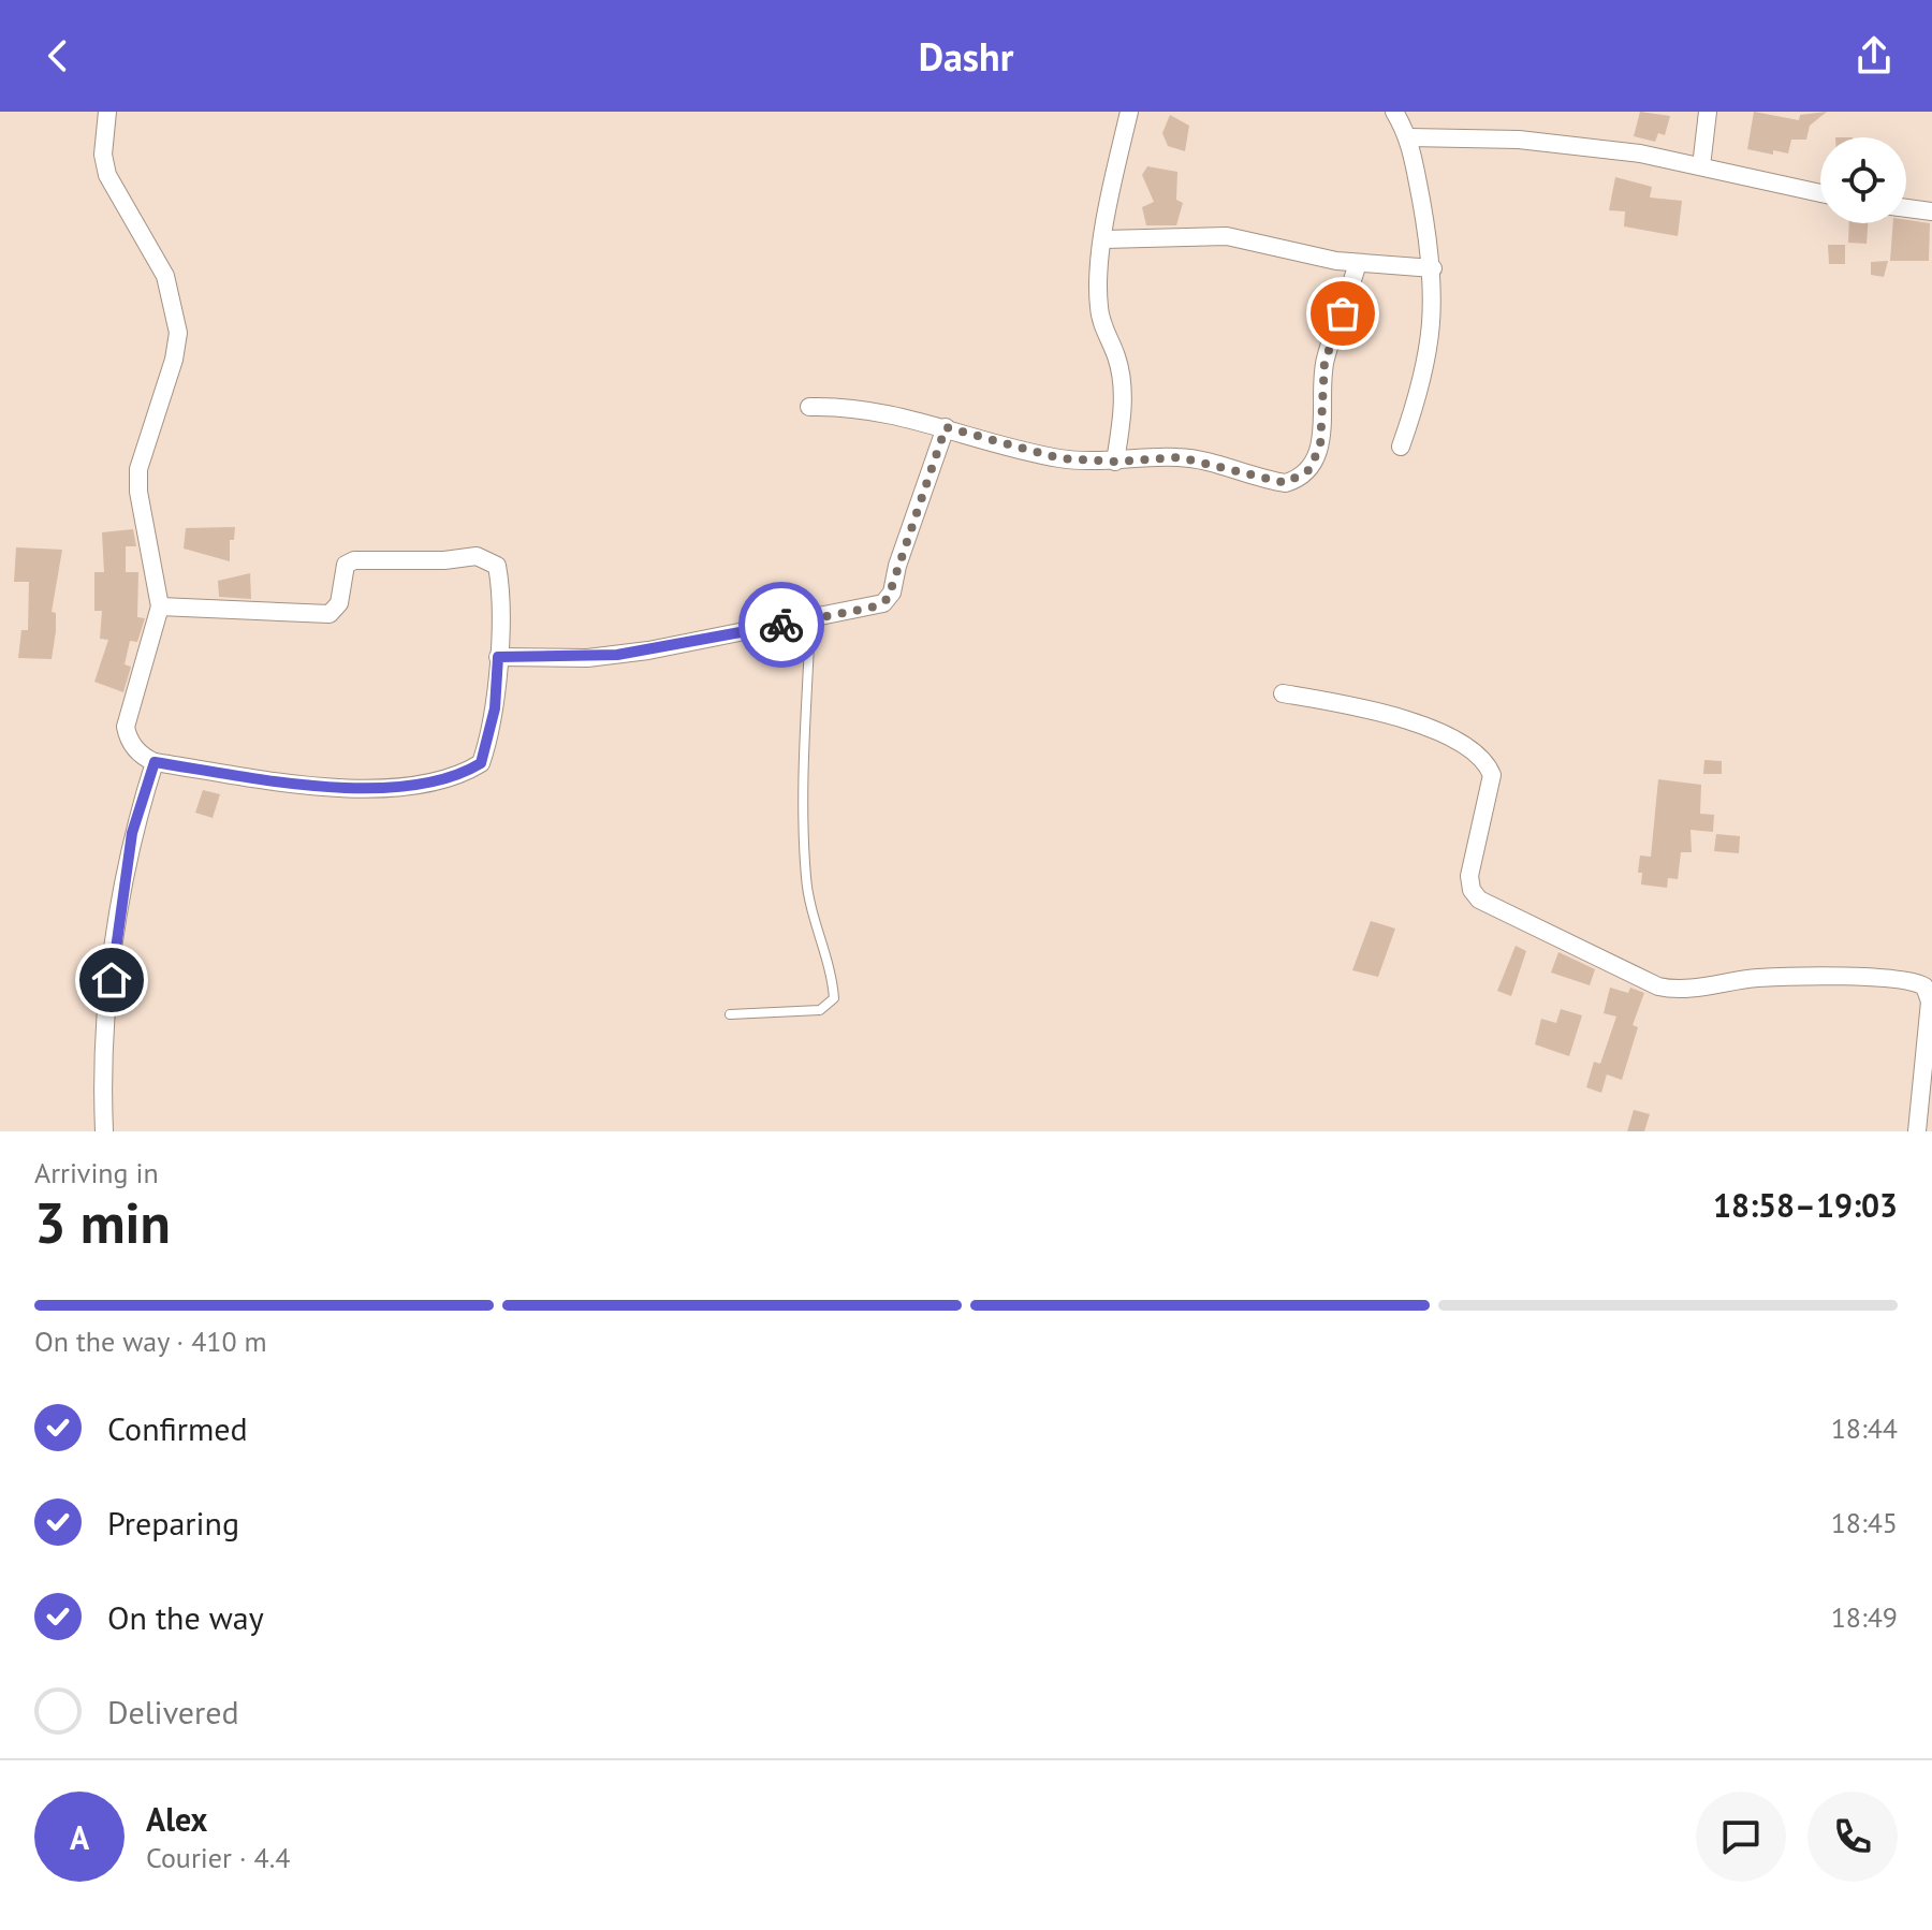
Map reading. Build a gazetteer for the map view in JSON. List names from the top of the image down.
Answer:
{
  "page": {
    "header": "Dashr",
    "heading": ["3 min", "Arriving in", "18:58–19:03"],
    "panel": ["Alex", "Courier · 4.4"],
    "bar": "On the way · 410 m",
    "list": [
      ["Confirmed", "18:44"],
      ["Preparing", "18:45"],
      ["On the way", "18:49"],
      "Delivered"
    ],
    "round": "A"
  }
}
